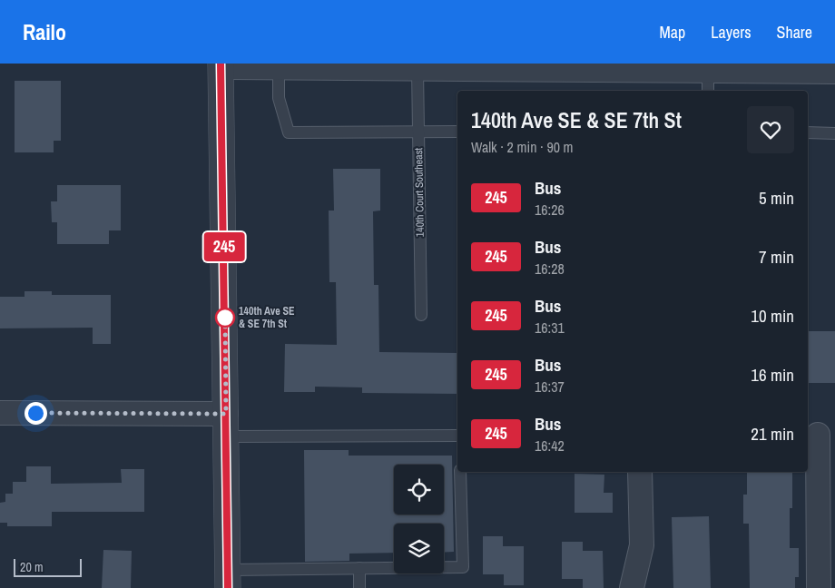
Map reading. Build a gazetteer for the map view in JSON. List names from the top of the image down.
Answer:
{
  "streets": {
    "lane": ["140th Court Southeast"]
  },
  "places": ["140th Ave SE & SE 7th St"],
  "lines": ["bus line 245"],
  "scale_bar": "20 m",
  "page": {
    "header": "Railo",
    "nav": ["Map", "Layers", "Share"],
    "on_map": "245",
    "heading": ["140th Ave SE & SE 7th St", "Walk · 2 min · 90 m"],
    "list": [
      {
        "mark": "245",
        "name": "Bus",
        "note": "16:26",
        "value": "5 min"
      },
      {
        "mark": "245",
        "name": "Bus",
        "note": "16:28",
        "value": "7 min"
      },
      {
        "mark": "245",
        "name": "Bus",
        "note": "16:31",
        "value": "10 min"
      },
      {
        "mark": "245",
        "name": "Bus",
        "note": "16:37",
        "value": "16 min"
      },
      {
        "mark": "245",
        "name": "Bus",
        "note": "16:42",
        "value": "21 min"
      }
    ],
    "scale": "20 m"
  }
}
